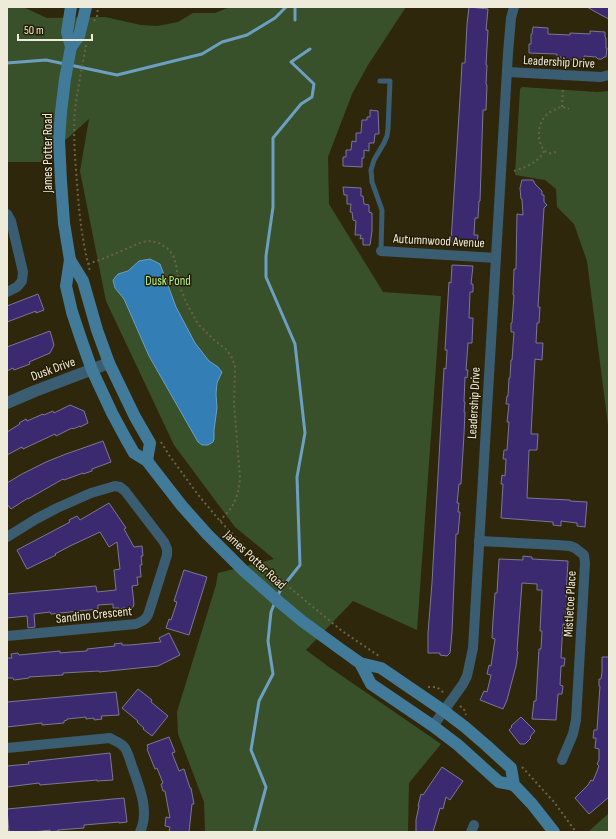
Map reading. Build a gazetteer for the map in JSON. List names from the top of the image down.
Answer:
{
  "streets": {
    "main road": ["James Potter Road"],
    "street": [
      "Leadership Drive",
      "Autumnwood Avenue",
      "Dusk Drive",
      "Mistletoe Place",
      "Sandino Crescent"
    ]
  },
  "crossings": [
    ["Leadership Drive", "James Potter Road"],
    ["Leadership Drive", "Autumnwood Avenue"],
    ["Leadership Drive", "Mistletoe Place"],
    ["James Potter Road", "Dusk Drive"]
  ],
  "parks": ["Dusk Pond"],
  "scale_bar": "50 m"
}
